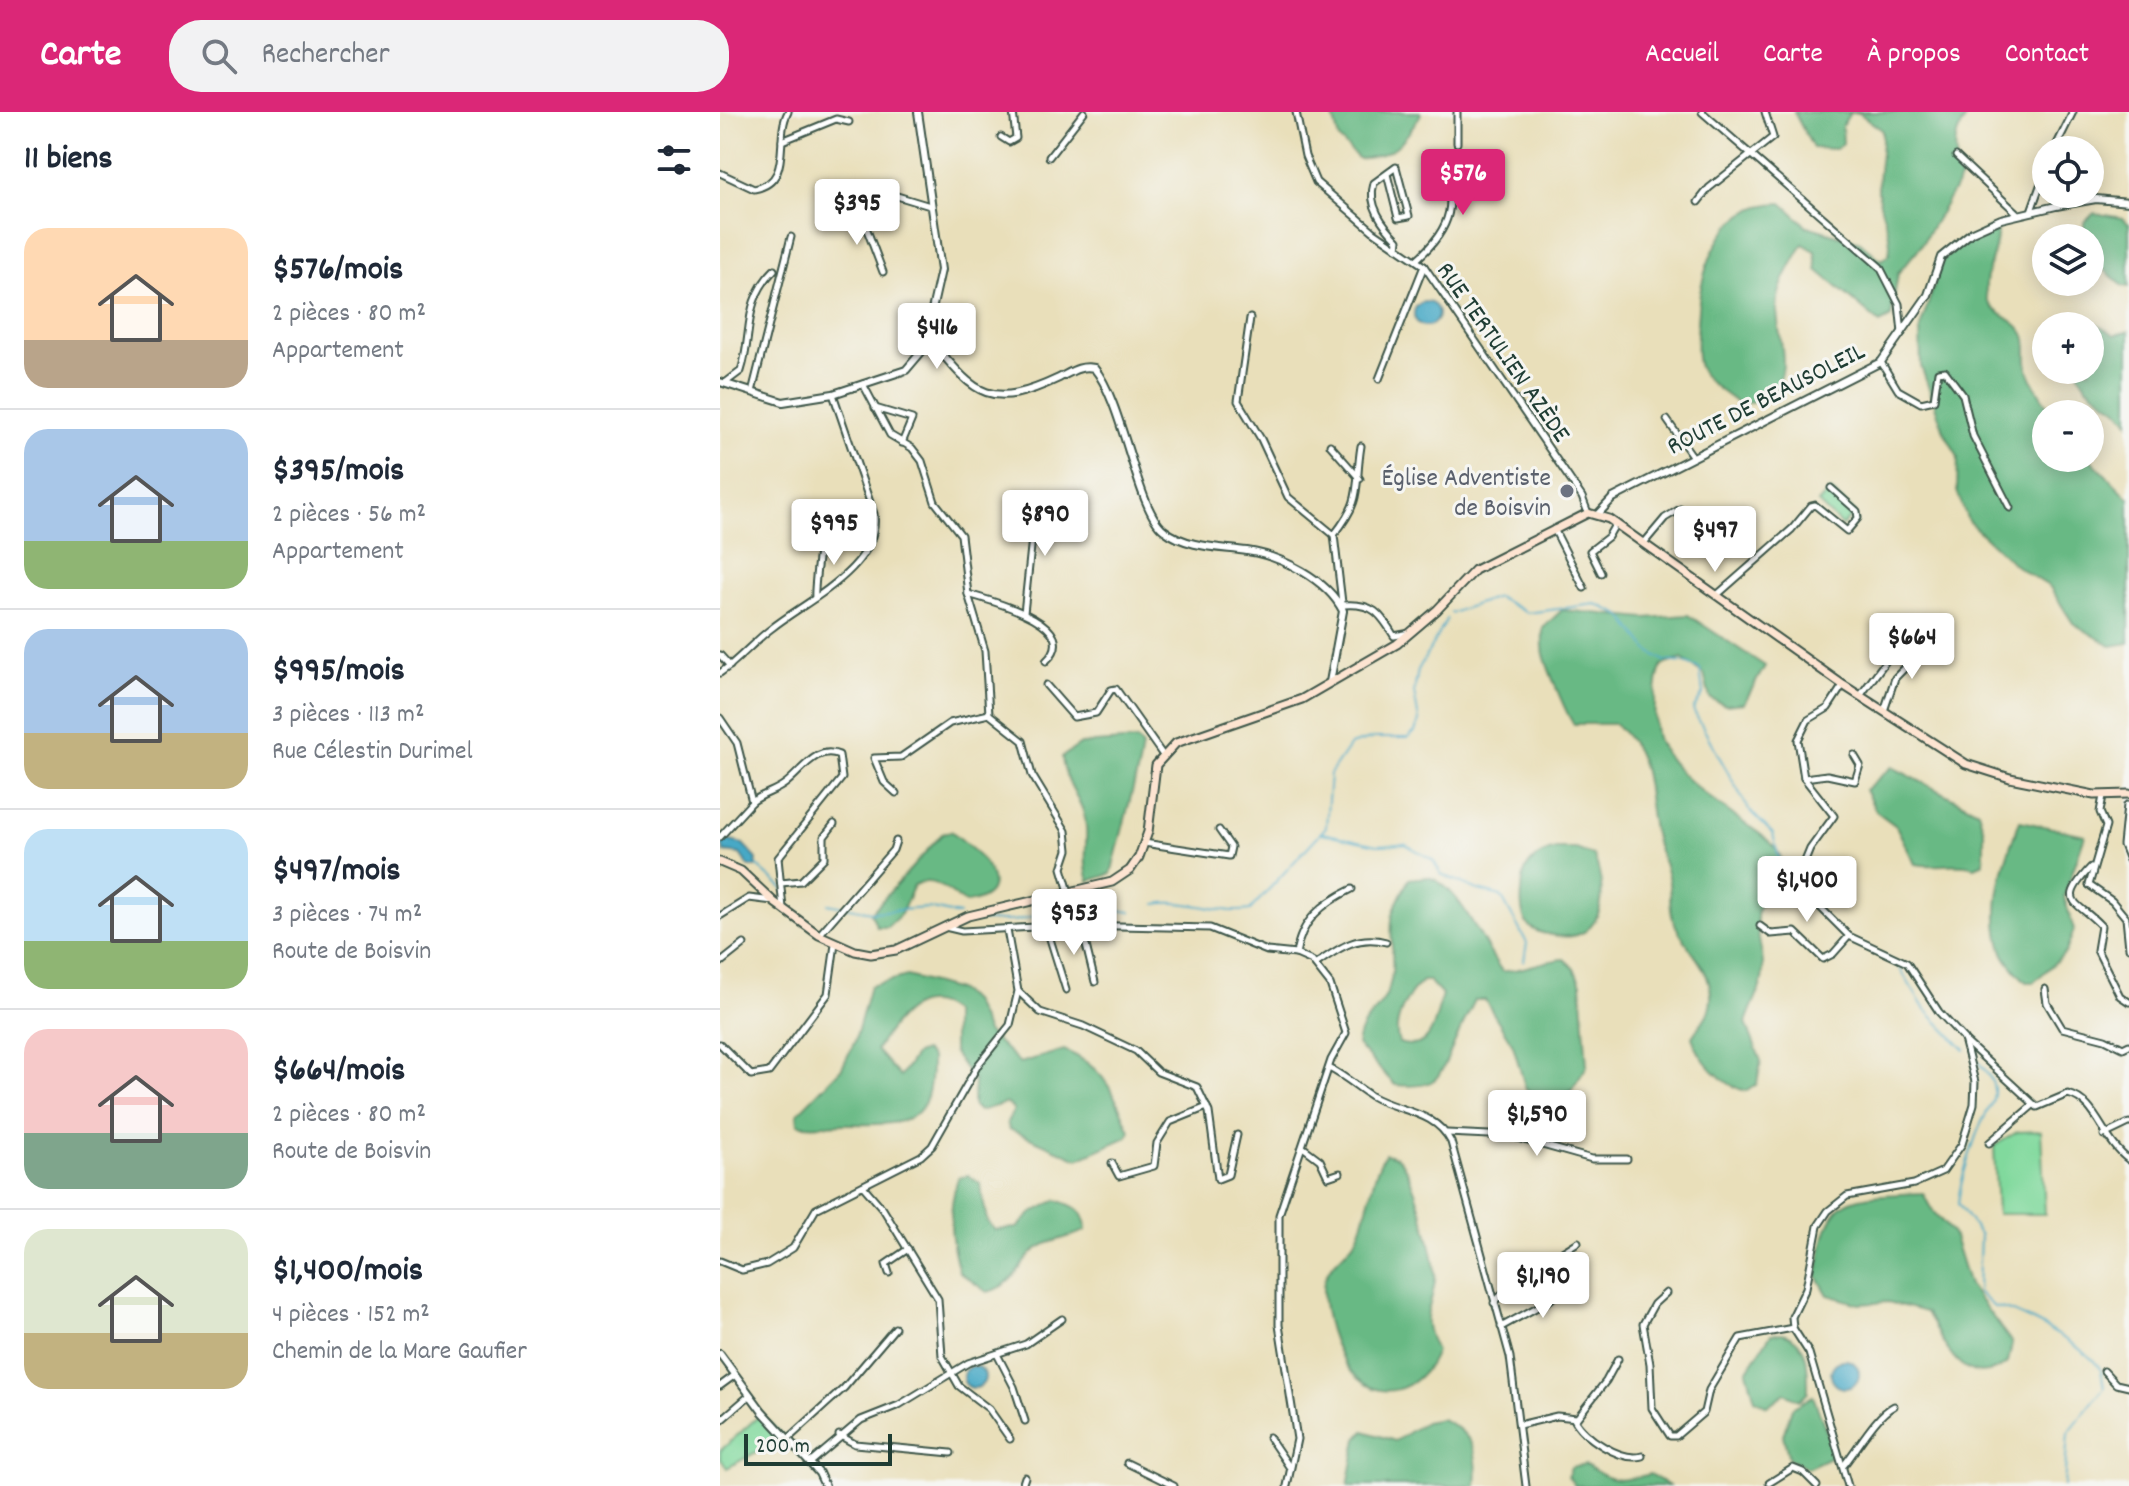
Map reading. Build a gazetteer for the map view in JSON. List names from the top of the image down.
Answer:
{
  "streets": {
    "street": ["RUE TERTULIEN AZÈDE", "ROUTE DE BEAUSOLEIL"]
  },
  "places": ["Église Adventiste de Boisvin"],
  "scale_bar": "200 m",
  "page": {
    "header": "Carte",
    "search": "Rechercher",
    "nav": [
      "Accueil",
      "Carte",
      "À propos",
      "Contact"
    ],
    "heading": "11 biens",
    "map_buttons": ["+", "−"],
    "price": [
      "$576",
      "$395",
      "$416",
      "$890",
      "$995",
      "$497",
      "$664",
      "$1,400",
      "$953",
      "$1,590",
      "$1,190"
    ],
    "list": [
      {
        "name": "$576/mois",
        "note": "2 pièces · 80 m² · Appartement"
      },
      {
        "name": "$395/mois",
        "note": "2 pièces · 56 m² · Appartement"
      },
      {
        "name": "$995/mois",
        "note": "3 pièces · 113 m² · Rue Célestin Durimel"
      },
      {
        "name": "$497/mois",
        "note": "3 pièces · 74 m² · Route de Boisvin"
      },
      {
        "name": "$664/mois",
        "note": "2 pièces · 80 m² · Route de Boisvin"
      },
      {
        "name": "$1,400/mois",
        "note": "4 pièces · 152 m² · Chemin de la Mare Gaufier"
      }
    ],
    "scale": "200 m"
  }
}
